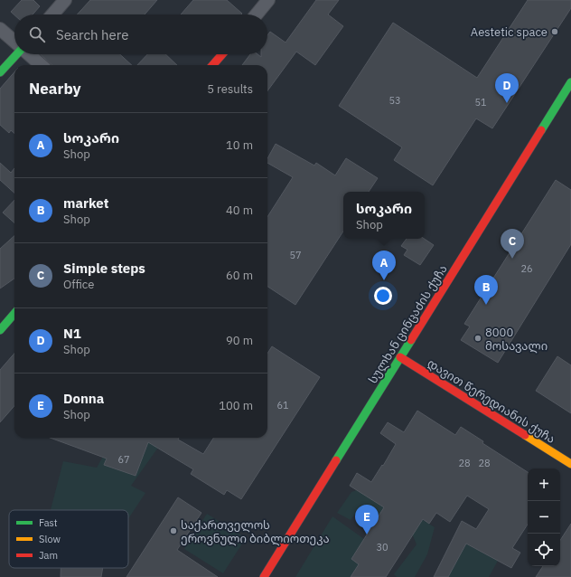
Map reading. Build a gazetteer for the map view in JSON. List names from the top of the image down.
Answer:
{
  "streets": {
    "main road": ["სულხან ცინცაძის ქუჩა", "დავით წერედიანის ქუჩა"]
  },
  "crossings": [
    ["სულხან ცინცაძის ქუჩა", "დავით წერედიანის ქუჩა"]
  ],
  "places": ["Aestetic space", "8000 მოსავალი", "საქართველოს ეროვნული ბიბლიოთეკა"],
  "house_numbers": [
    "53",
    "51",
    "57",
    "26",
    "61",
    "67",
    "28",
    "28",
    "30"
  ],
  "legend": ["Fast", "Slow", "Jam"],
  "page": {
    "search": "Search here",
    "heading": ["Nearby", "5 results"],
    "pins": [
      "D",
      "C",
      "A",
      "B",
      "E"
    ],
    "list": [
      {
        "mark": "A",
        "name": "სოკარი",
        "note": "Shop",
        "value": "10 m"
      },
      {
        "mark": "B",
        "name": "market",
        "note": "Shop",
        "value": "40 m"
      },
      {
        "mark": "C",
        "name": "Simple steps",
        "note": "Office",
        "value": "60 m"
      },
      {
        "mark": "D",
        "name": "N1",
        "note": "Shop",
        "value": "90 m"
      },
      {
        "mark": "E",
        "name": "Donna",
        "note": "Shop",
        "value": "100 m"
      }
    ],
    "popup": ["სოკარი", "Shop"],
    "map_buttons": ["+", "−"]
  }
}
